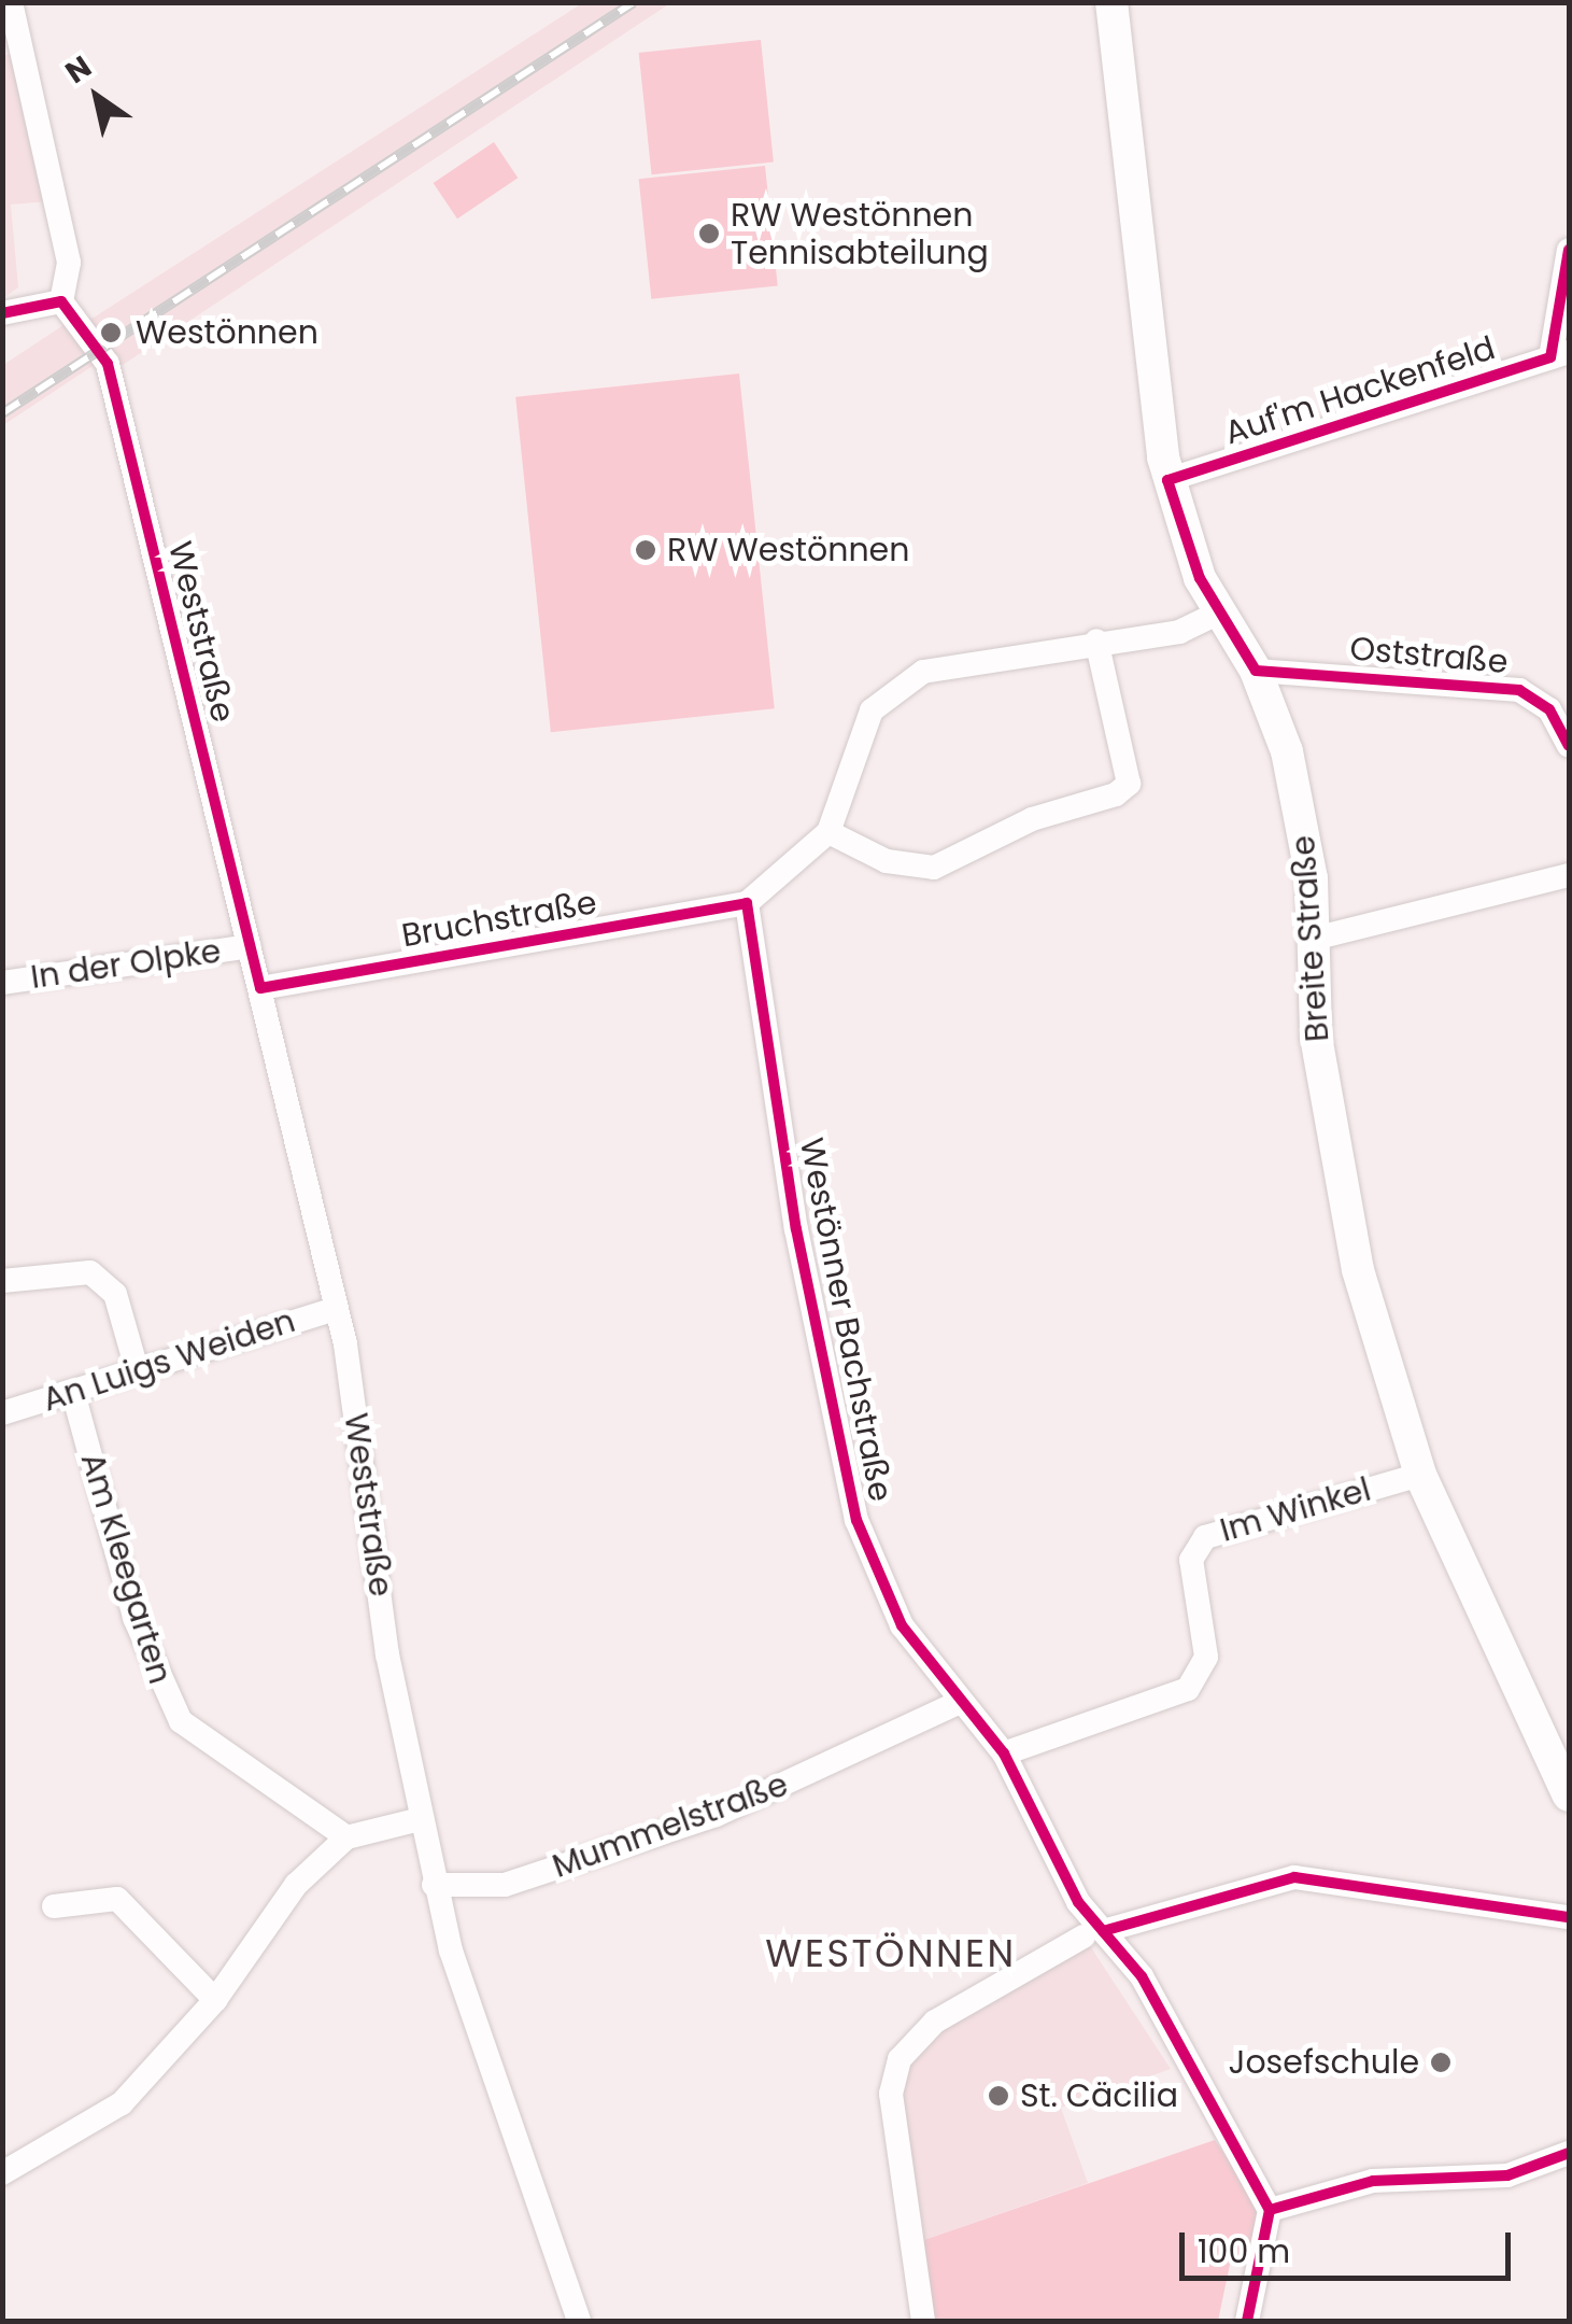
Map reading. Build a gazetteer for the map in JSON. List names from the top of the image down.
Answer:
{
  "streets": {
    "street": [
      "Auf'm Hackenfeld",
      "Weststraße",
      "Oststraße",
      "Bruchstraße",
      "Breite Straße",
      "In der Olpke",
      "Westönner Bachstraße",
      "An Luigs Weiden",
      "Im Winkel",
      "Am Kleegarten",
      "Mummelstraße"
    ]
  },
  "crossings": [
    ["Auf'm Hackenfeld", "Breite Straße"],
    ["Weststraße", "Bruchstraße"],
    ["Weststraße", "In der Olpke"],
    ["Weststraße", "An Luigs Weiden"],
    ["Weststraße", "Mummelstraße"],
    ["Oststraße", "Breite Straße"],
    ["Bruchstraße", "Breite Straße"],
    ["Bruchstraße", "Westönner Bachstraße"],
    ["Breite Straße", "Im Winkel"],
    ["Westönner Bachstraße", "Im Winkel"],
    ["Westönner Bachstraße", "Mummelstraße"],
    ["An Luigs Weiden", "Am Kleegarten"]
  ],
  "districts": ["WESTÖNNEN"],
  "places": [
    "RW Westönnen Tennisabteilung",
    "Westönnen",
    "RW Westönnen",
    "Josefschule",
    "St. Cäcilia"
  ],
  "scale_bar": "100 m",
  "north": "top left"
}
